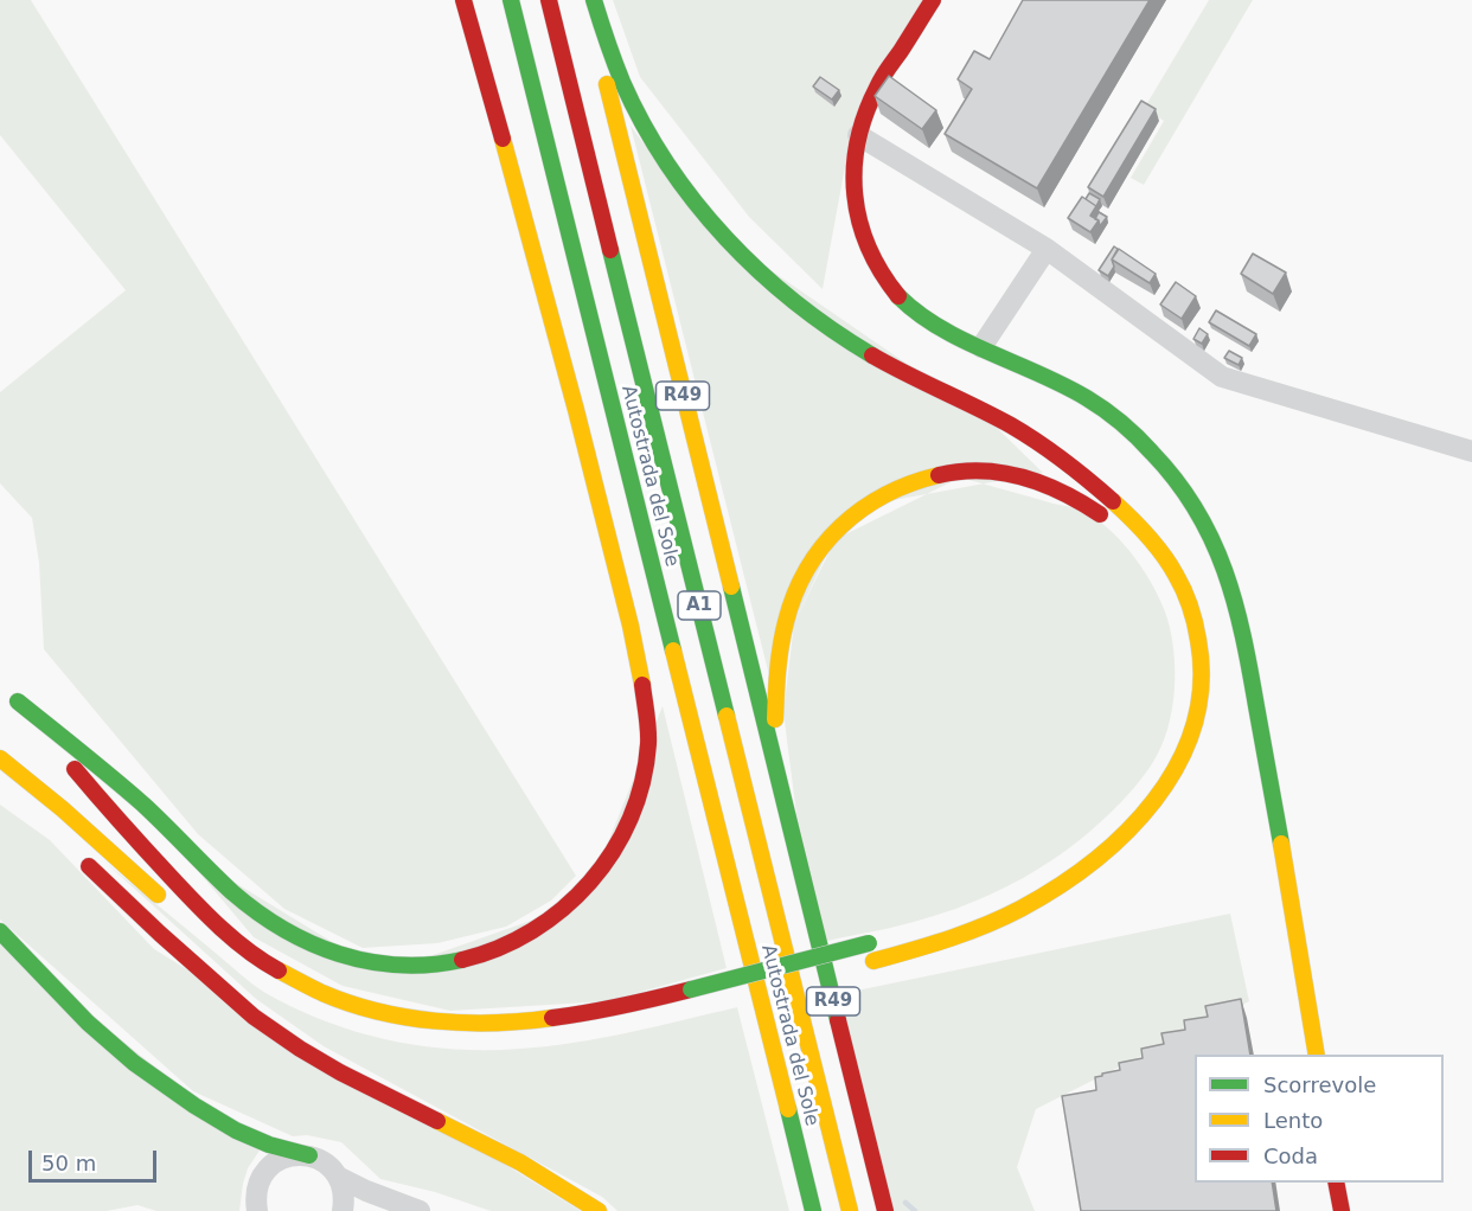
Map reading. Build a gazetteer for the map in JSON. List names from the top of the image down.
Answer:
{
  "streets": {
    "main road": ["R49", "Autostrada del Sole", "A1"]
  },
  "legend": ["Scorrevole", "Lento", "Coda"],
  "scale_bar": "50 m"
}
